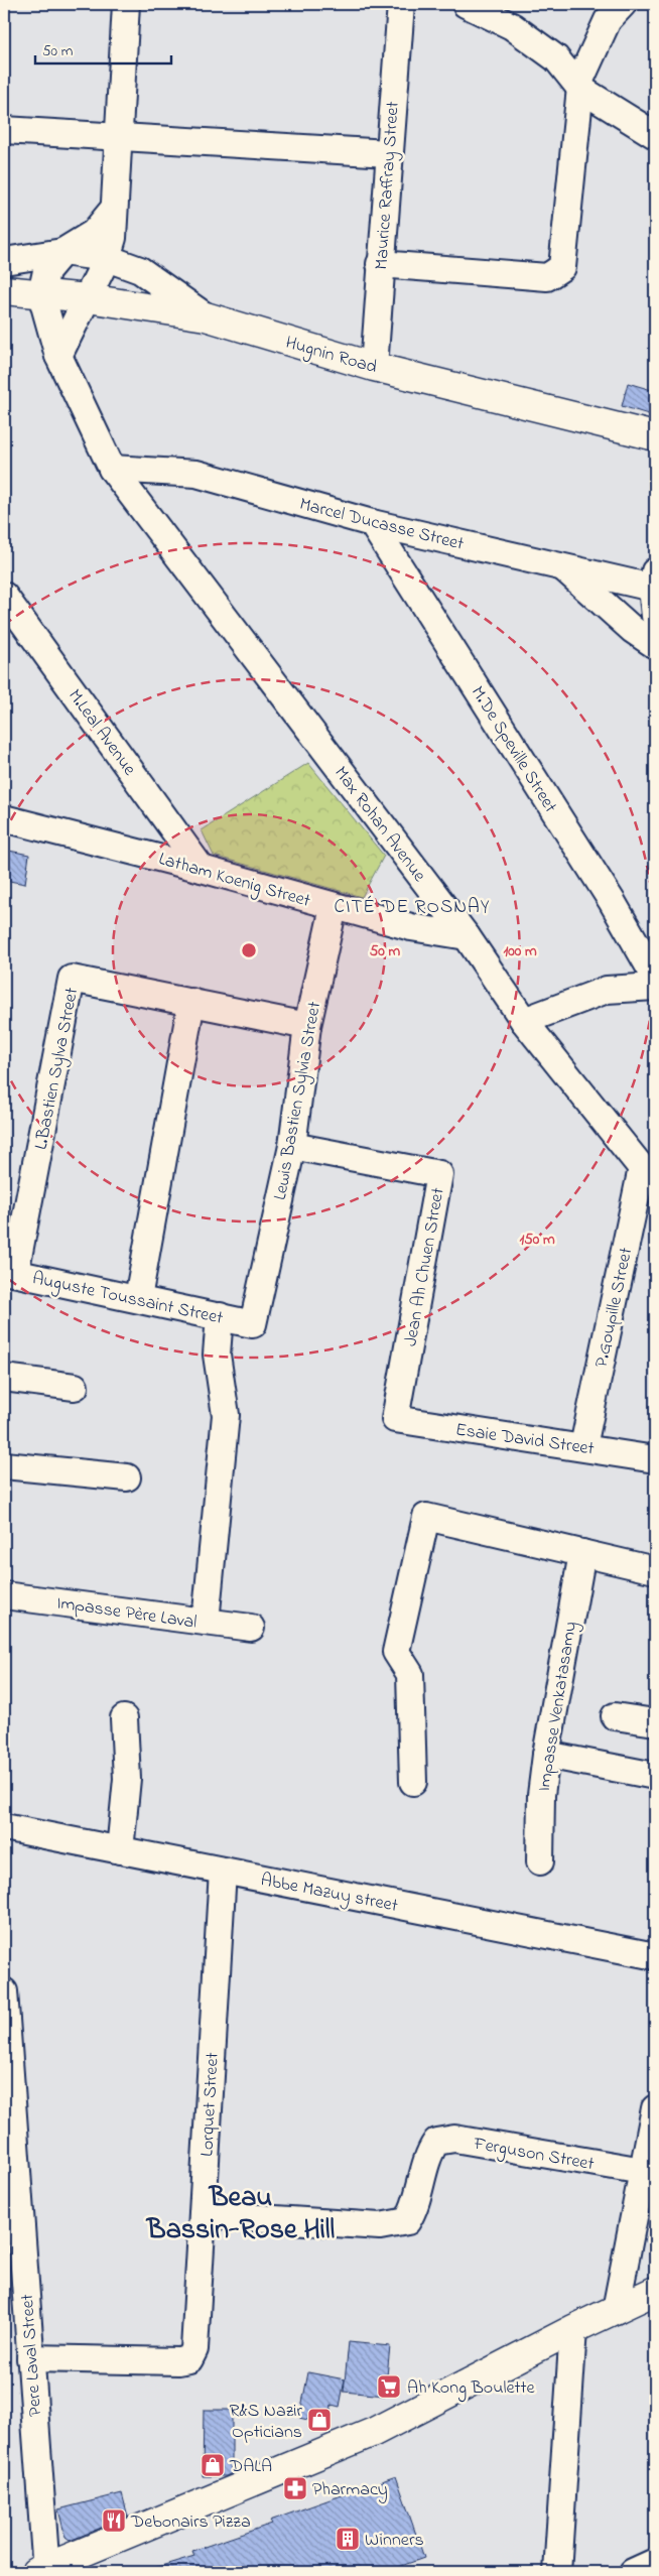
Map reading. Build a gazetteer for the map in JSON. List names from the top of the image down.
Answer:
{
  "streets": {
    "main road": ["Hugnin Road"],
    "street": [
      "Maurice Raffray Street",
      "Marcel Ducasse Street",
      "M.Leal Avenue",
      "M.De Speville Street",
      "Max Rohan Avenue",
      "Latham Koenig Street",
      "L.Bastien Sylva Street",
      "Lewis Bastien Sylvia Street",
      "Jean Ah Chuen Street",
      "Auguste Toussaint Street",
      "P.Goupille Street",
      "Esaie David Street",
      "Impasse Père Laval",
      "Impasse Venkatasamy",
      "Abbe Mazuy street",
      "Lorquet Street",
      "Ferguson Street",
      "Pere Laval Street"
    ]
  },
  "crossings": [
    ["Maurice Raffray Street", "Hugnin Road"],
    ["Hugnin Road", "Max Rohan Avenue"],
    ["Marcel Ducasse Street", "M.De Speville Street"],
    ["Marcel Ducasse Street", "Max Rohan Avenue"],
    ["M.Leal Avenue", "Latham Koenig Street"],
    ["Max Rohan Avenue", "Latham Koenig Street"],
    ["Max Rohan Avenue", "P.Goupille Street"],
    ["Latham Koenig Street", "Lewis Bastien Sylvia Street"],
    ["L.Bastien Sylva Street", "Lewis Bastien Sylvia Street"],
    ["L.Bastien Sylva Street", "Auguste Toussaint Street"],
    ["Lewis Bastien Sylvia Street", "Jean Ah Chuen Street"],
    ["Lewis Bastien Sylvia Street", "Auguste Toussaint Street"],
    ["Jean Ah Chuen Street", "Esaie David Street"],
    ["P.Goupille Street", "Esaie David Street"],
    ["Abbe Mazuy street", "Lorquet Street"],
    ["Lorquet Street", "Ferguson Street"],
    ["Lorquet Street", "Pere Laval Street"]
  ],
  "districts": ["CITÉ DE ROSNAY", "Beau Bassin-Rose Hill"],
  "places": {
    "supermarket": ["Ah Kong Boulette"],
    "shop": ["R&S Nazir Opticians", "DALA"],
    "pharmacy": ["Pharmacy"],
    "restaurant": ["Debonairs Pizza"],
    "building": ["Winners"]
  },
  "scale_bar": "50 m",
  "rings": ["50 m", "100 m", "150 m"]
}
